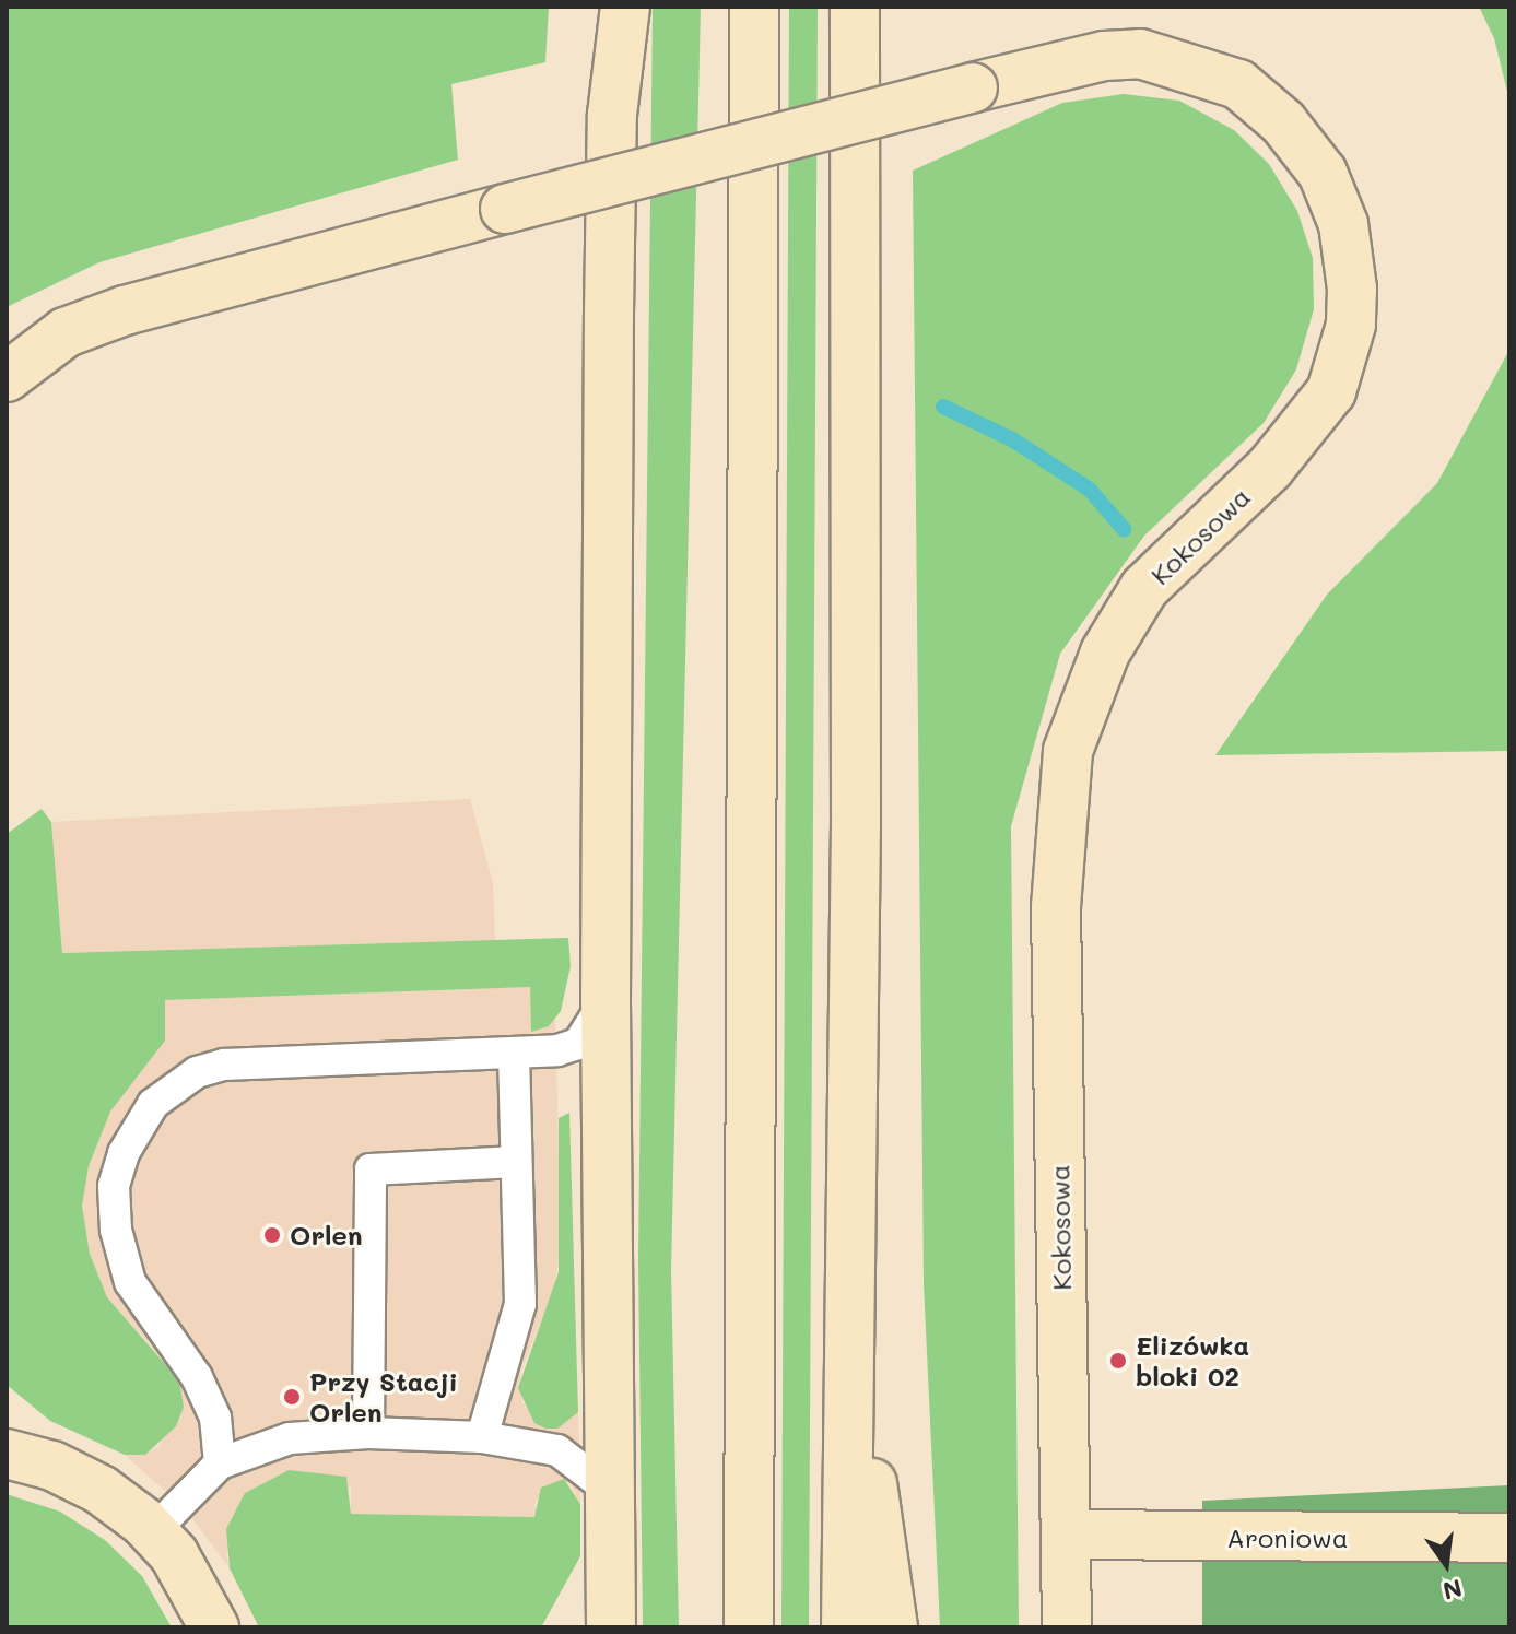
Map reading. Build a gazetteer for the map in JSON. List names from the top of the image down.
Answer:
{
  "streets": {
    "street": ["Kokosowa", "Aroniowa"]
  },
  "crossings": [
    ["Kokosowa", "Aroniowa"]
  ],
  "places": ["Orlen", "Elizówka bloki 02", "Przy Stacji Orlen"],
  "north": "bottom"
}
